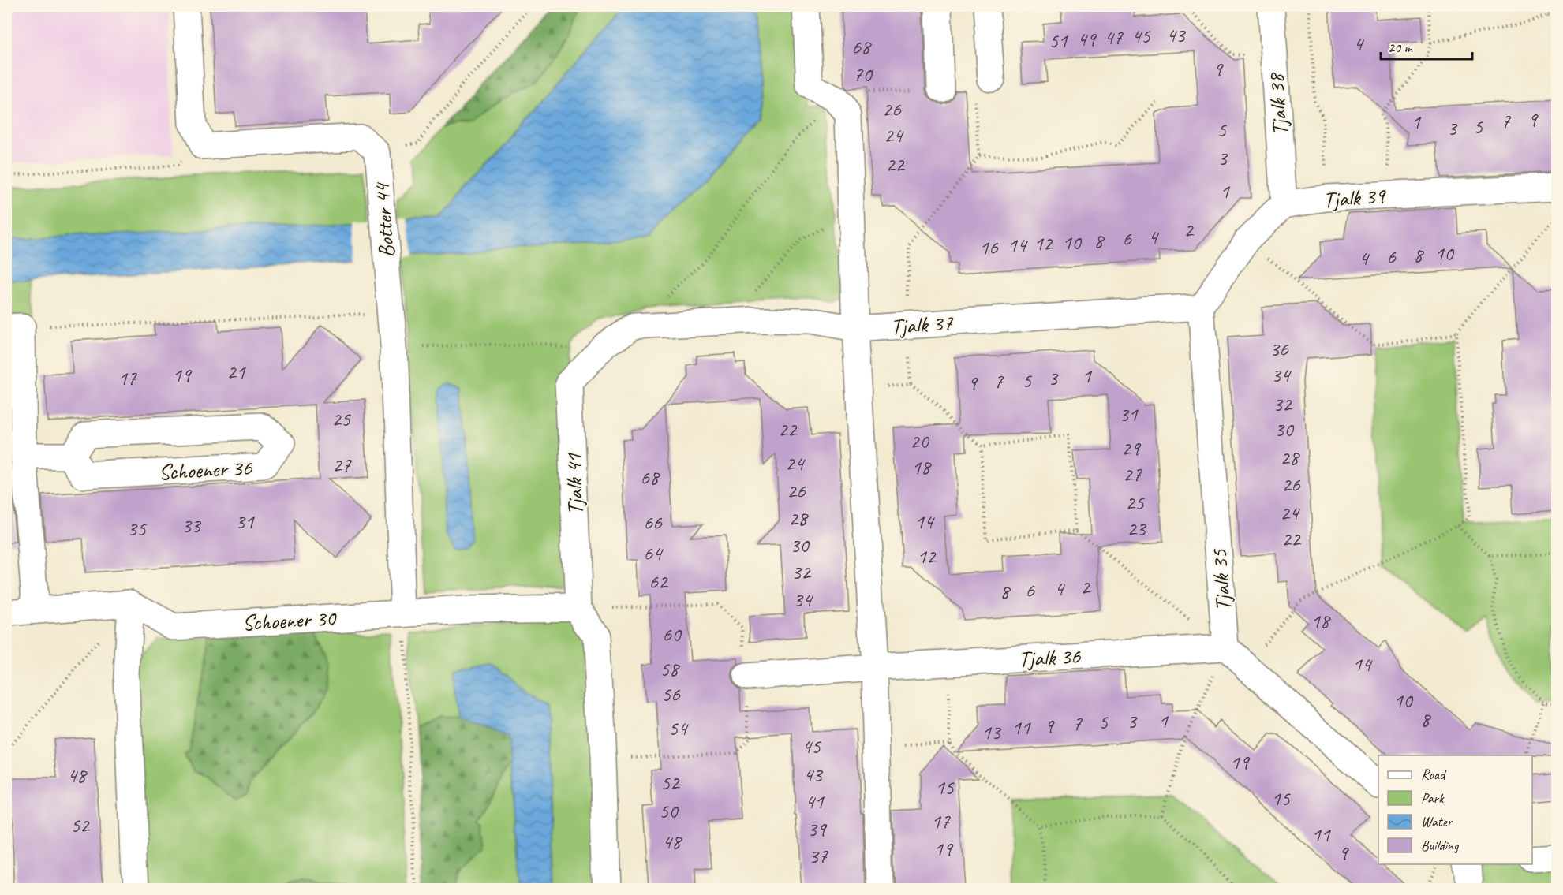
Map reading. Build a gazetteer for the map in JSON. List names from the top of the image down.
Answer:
{
  "streets": {
    "street": [
      "Tjalk 38",
      "Tjalk 39",
      "Botter 44",
      "Tjalk 37",
      "Schoener 36",
      "Tjalk 41",
      "Tjalk 35",
      "Schoener 30",
      "Tjalk 36"
    ]
  },
  "crossings": [
    ["Tjalk 38", "Tjalk 39"],
    ["Botter 44", "Schoener 30"],
    ["Tjalk 37", "Tjalk 35"],
    ["Tjalk 41", "Schoener 30"],
    ["Tjalk 35", "Tjalk 36"]
  ],
  "house_numbers": [
    "43",
    "45",
    "47",
    "49",
    "51",
    "4",
    "68",
    "9",
    "70",
    "26",
    "9",
    "7",
    "1",
    "5",
    "3",
    "5",
    "24",
    "3",
    "22",
    "1",
    "2",
    "4",
    "6",
    "8",
    "10",
    "12",
    "14",
    "16",
    "10",
    "8",
    "6",
    "4",
    "36",
    "21",
    "19",
    "34",
    "1",
    "17",
    "3",
    "5",
    "7",
    "9",
    "32",
    "31",
    "25",
    "22",
    "30",
    "20",
    "29",
    "28",
    "24",
    "27",
    "18",
    "27",
    "68",
    "26",
    "26",
    "25",
    "24",
    "28",
    "31",
    "14",
    "66",
    "33",
    "35",
    "23",
    "22",
    "30",
    "64",
    "12",
    "32",
    "62",
    "2",
    "4",
    "6",
    "8",
    "34",
    "18",
    "60",
    "14",
    "58",
    "56",
    "10",
    "8",
    "3",
    "1",
    "5",
    "7",
    "9",
    "11",
    "54",
    "13",
    "45",
    "19",
    "43",
    "48",
    "52",
    "15",
    "15",
    "41",
    "50",
    "17",
    "52",
    "39",
    "11",
    "48",
    "19",
    "9",
    "37"
  ],
  "legend": [
    "Road",
    "Park",
    "Water",
    "Building"
  ],
  "scale_bar": "20 m"
}
